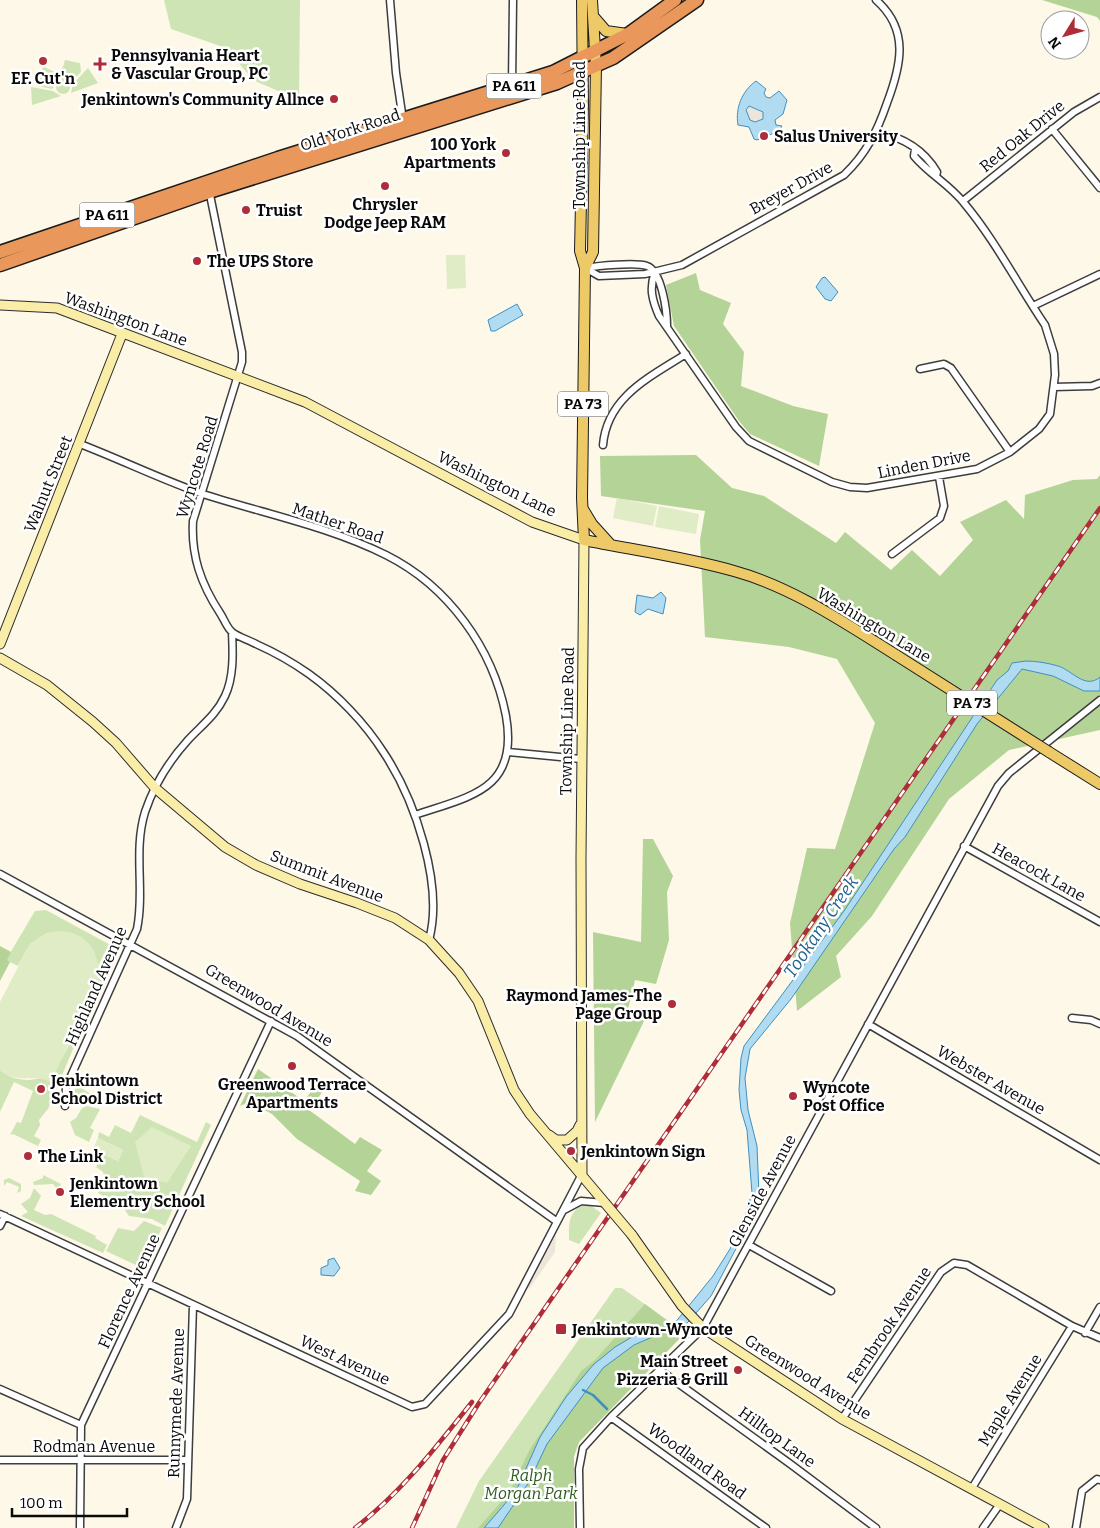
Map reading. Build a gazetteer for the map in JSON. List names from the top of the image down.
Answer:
{
  "streets": {
    "highway": ["PA 611", "Old York Road"],
    "main road": ["Township Line Road", "Washington Lane", "PA 73"],
    "street": [
      "Red Oak Drive",
      "Breyer Drive",
      "Linden Drive",
      "Wyncote Road",
      "Walnut Street",
      "Mather Road",
      "Heacock Lane",
      "Summit Avenue",
      "Highland Avenue",
      "Greenwood Avenue",
      "Webster Avenue",
      "Glenside Avenue",
      "Florence Avenue",
      "Fernbrook Avenue",
      "West Avenue",
      "Maple Avenue",
      "Runnymede Avenue",
      "Hilltop Lane",
      "Rodman Avenue",
      "Woodland Road"
    ]
  },
  "crossings": [
    ["Old York Road", "Township Line Road"],
    ["Old York Road", "Wyncote Road"],
    ["Township Line Road", "Breyer Drive"],
    ["Township Line Road", "Washington Lane"],
    ["Township Line Road", "Summit Avenue"],
    ["Township Line Road", "Greenwood Avenue"],
    ["Township Line Road", "West Avenue"],
    ["Red Oak Drive", "Linden Drive"],
    ["Breyer Drive", "Linden Drive"],
    ["Washington Lane", "Wyncote Road"],
    ["Washington Lane", "Walnut Street"],
    ["Wyncote Road", "Mather Road"],
    ["Wyncote Road", "Highland Avenue"],
    ["Walnut Street", "Mather Road"],
    ["Heacock Lane", "Glenside Avenue"],
    ["Summit Avenue", "Highland Avenue"],
    ["Summit Avenue", "Greenwood Avenue"],
    ["Summit Avenue", "West Avenue"],
    ["Highland Avenue", "Greenwood Avenue"],
    ["Greenwood Avenue", "Glenside Avenue"],
    ["Greenwood Avenue", "Florence Avenue"],
    ["Greenwood Avenue", "Fernbrook Avenue"],
    ["Greenwood Avenue", "West Avenue"],
    ["Greenwood Avenue", "Maple Avenue"],
    ["Webster Avenue", "Glenside Avenue"],
    ["Glenside Avenue", "Hilltop Lane"],
    ["Glenside Avenue", "Woodland Road"],
    ["Florence Avenue", "West Avenue"],
    ["Florence Avenue", "Rodman Avenue"],
    ["Fernbrook Avenue", "Maple Avenue"],
    ["West Avenue", "Runnymede Avenue"],
    ["Runnymede Avenue", "Rodman Avenue"]
  ],
  "water": ["Tookany Creek"],
  "parks": ["Ralph Morgan Park"],
  "places": {
    "other": [
      "EF. Cut'n",
      "Jenkintown's Community Allnce",
      "Salus University",
      "100 York Apartments",
      "Chrysler Dodge Jeep RAM",
      "Truist",
      "The UPS Store",
      "Raymond James-The Page Group",
      "Greenwood Terrace Apartments",
      "Jenkintown School District",
      "Wyncote Post Office",
      "Jenkintown Sign",
      "The Link",
      "Jenkintown Elementry School",
      "Main Street Pizzeria & Grill"
    ],
    "health": ["Pennsylvania Heart & Vascular Group, PC"],
    "transit": ["Jenkintown-Wyncote"]
  },
  "scale_bar": "100 m",
  "north": "bottom left"
}
